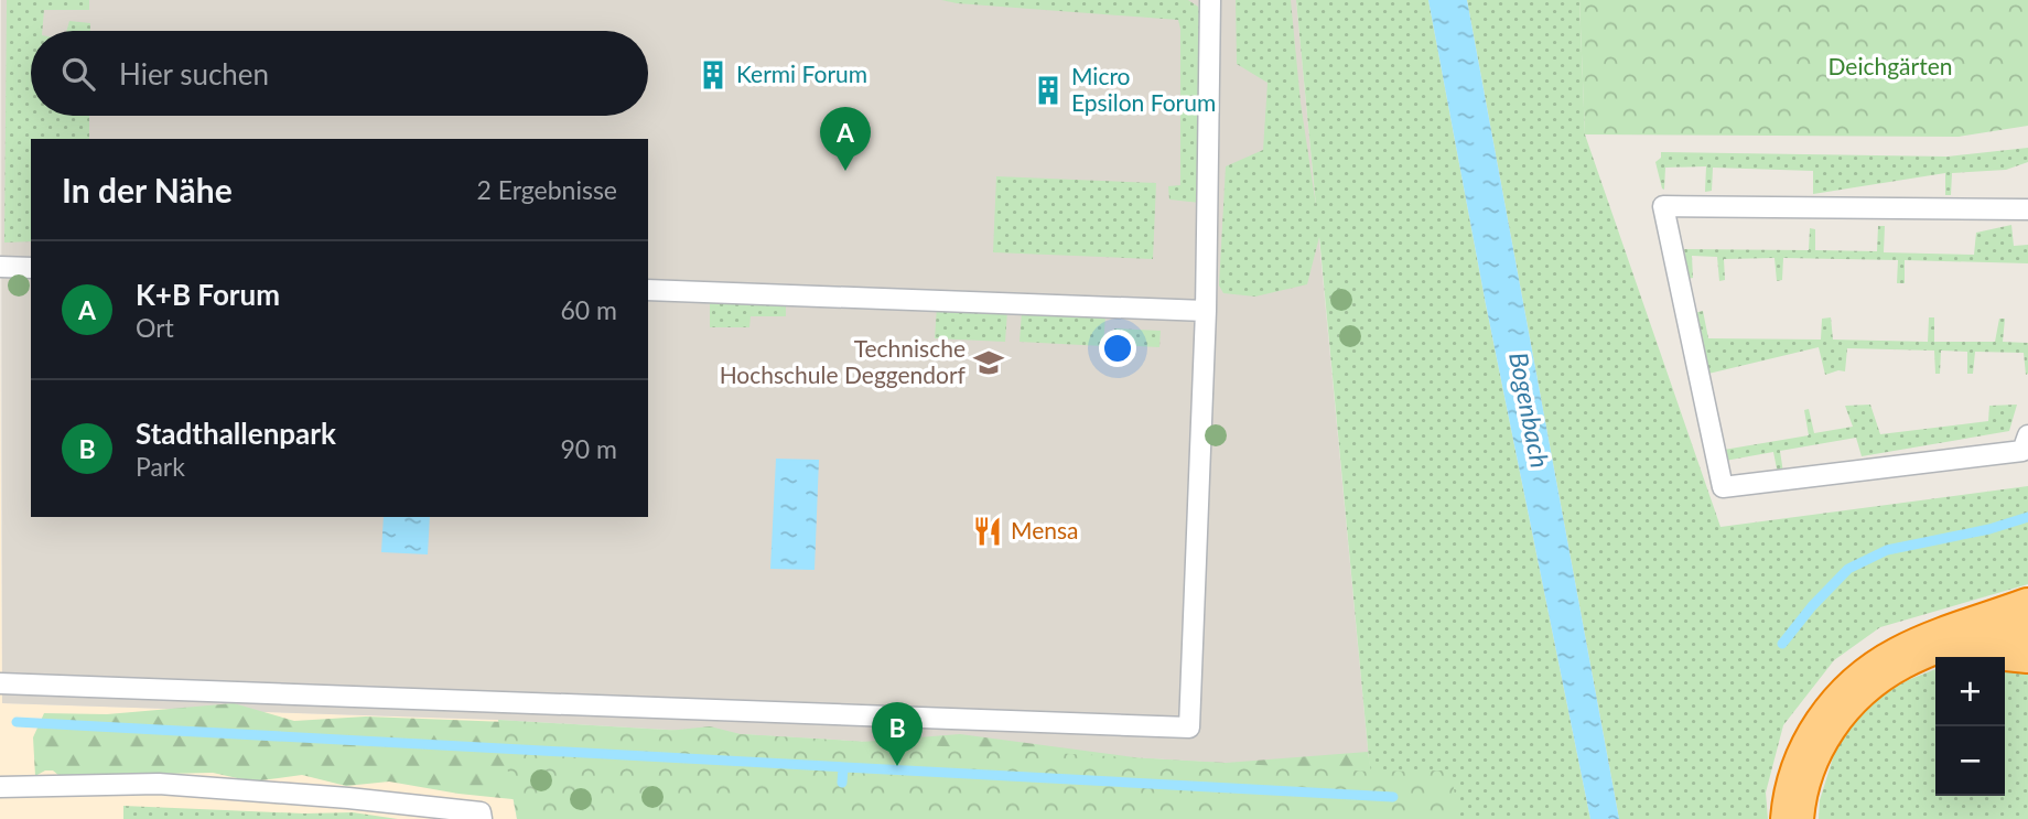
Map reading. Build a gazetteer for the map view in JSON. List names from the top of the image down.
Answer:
{
  "water": ["Bogenbach"],
  "parks": ["Deichgärten"],
  "places": {
    "building": ["Kermi Forum", "Micro Epsilon Forum"],
    "school or university": ["Technische Hochschule Deggendorf"],
    "restaurant": ["Mensa"]
  },
  "page": {
    "search": "Hier suchen",
    "pins": ["A", "B"],
    "heading": ["In der Nähe", "2 Ergebnisse"],
    "list": [
      {
        "mark": "A",
        "name": "K+B Forum",
        "note": "Ort",
        "value": "60 m"
      },
      {
        "mark": "B",
        "name": "Stadthallenpark",
        "note": "Park",
        "value": "90 m"
      }
    ],
    "map_buttons": ["+", "−"]
  }
}
